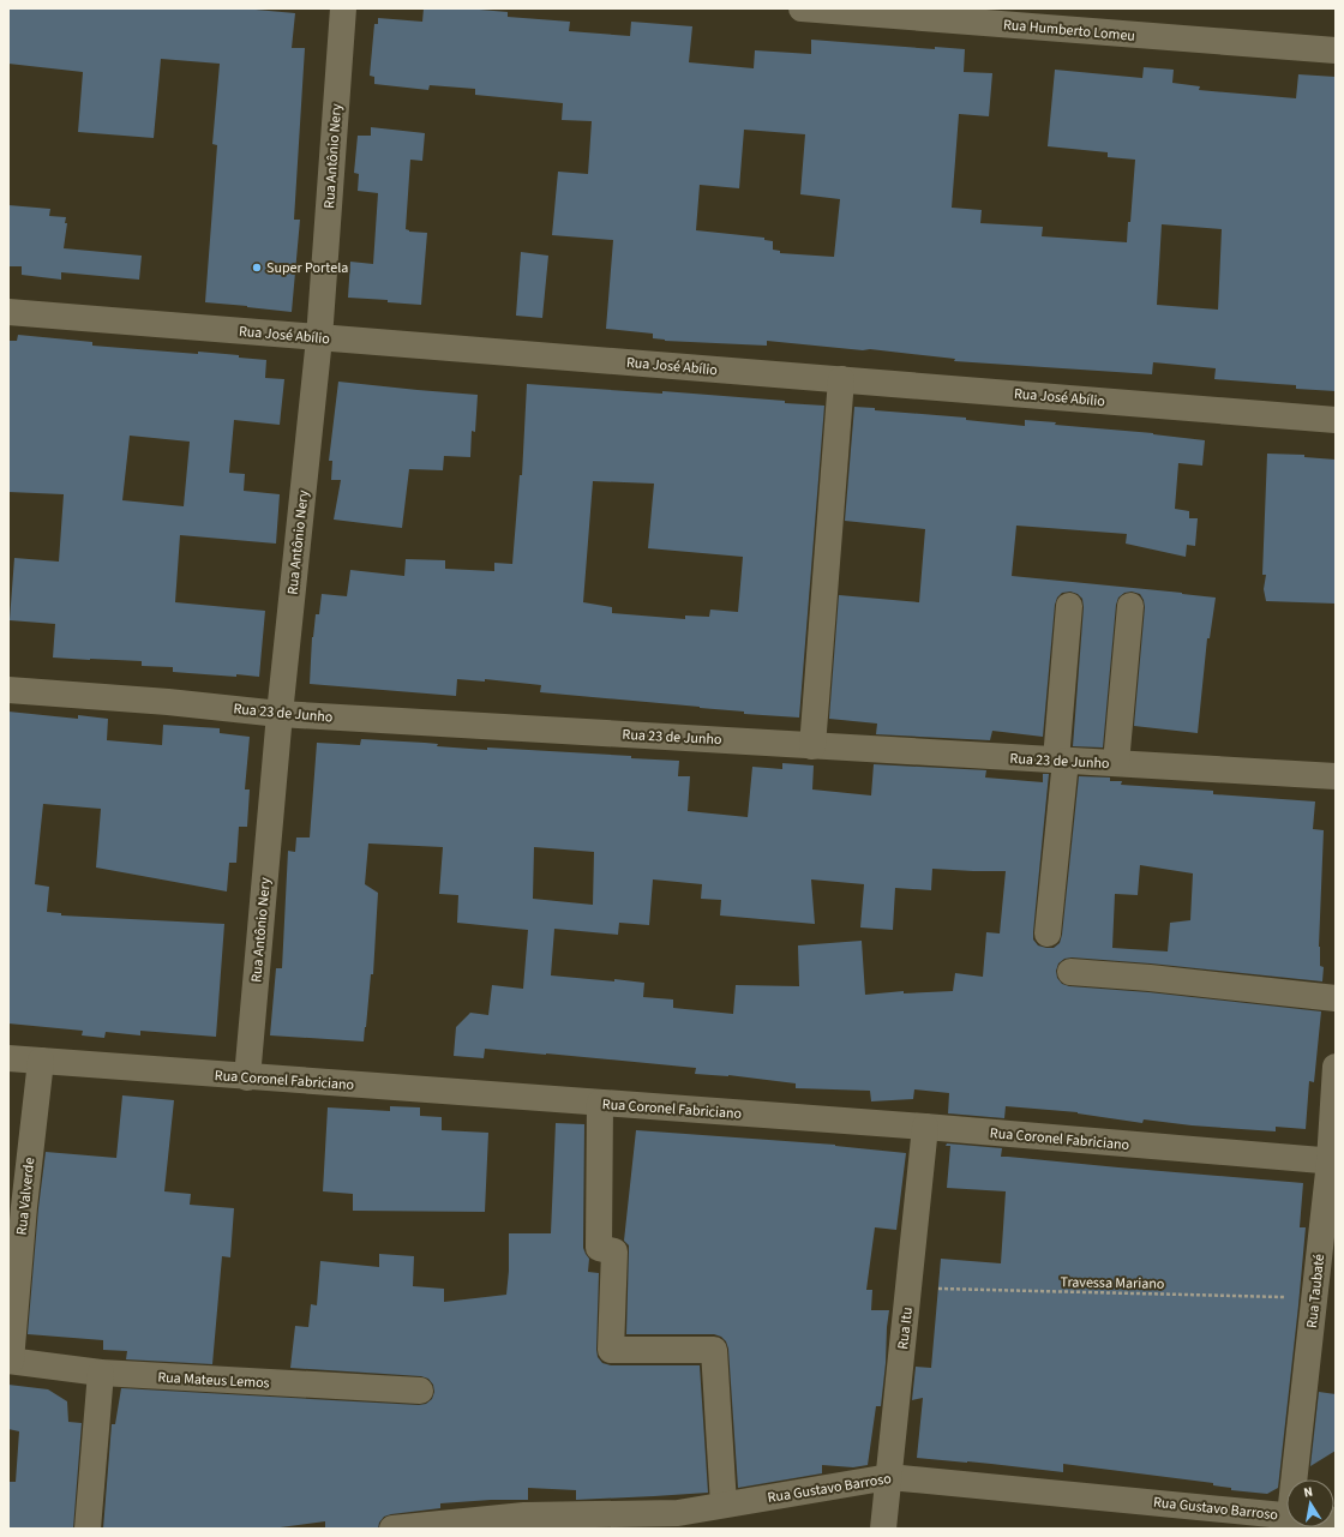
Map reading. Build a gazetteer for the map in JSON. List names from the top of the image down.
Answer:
{
  "streets": {
    "street": [
      "Rua Humberto Lomeu",
      "Rua Antônio Nery",
      "Rua José Abílio",
      "Rua 23 de Junho",
      "Rua Coronel Fabriciano",
      "Rua Valverde",
      "Rua Taubaté",
      "Rua Itu",
      "Rua Mateus Lemos",
      "Rua Gustavo Barroso"
    ],
    "path": ["Travessa Mariano"]
  },
  "crossings": [
    ["Rua Antônio Nery", "Rua José Abílio"],
    ["Rua Antônio Nery", "Rua 23 de Junho"],
    ["Rua Antônio Nery", "Rua Coronel Fabriciano"],
    ["Rua Coronel Fabriciano", "Rua Valverde"],
    ["Rua Coronel Fabriciano", "Rua Taubaté"],
    ["Rua Coronel Fabriciano", "Rua Itu"],
    ["Rua Valverde", "Rua Mateus Lemos"],
    ["Travessa Mariano", "Rua Taubaté"],
    ["Travessa Mariano", "Rua Itu"],
    ["Rua Itu", "Rua Gustavo Barroso"]
  ],
  "places": ["Super Portela"],
  "north": "top"
}
